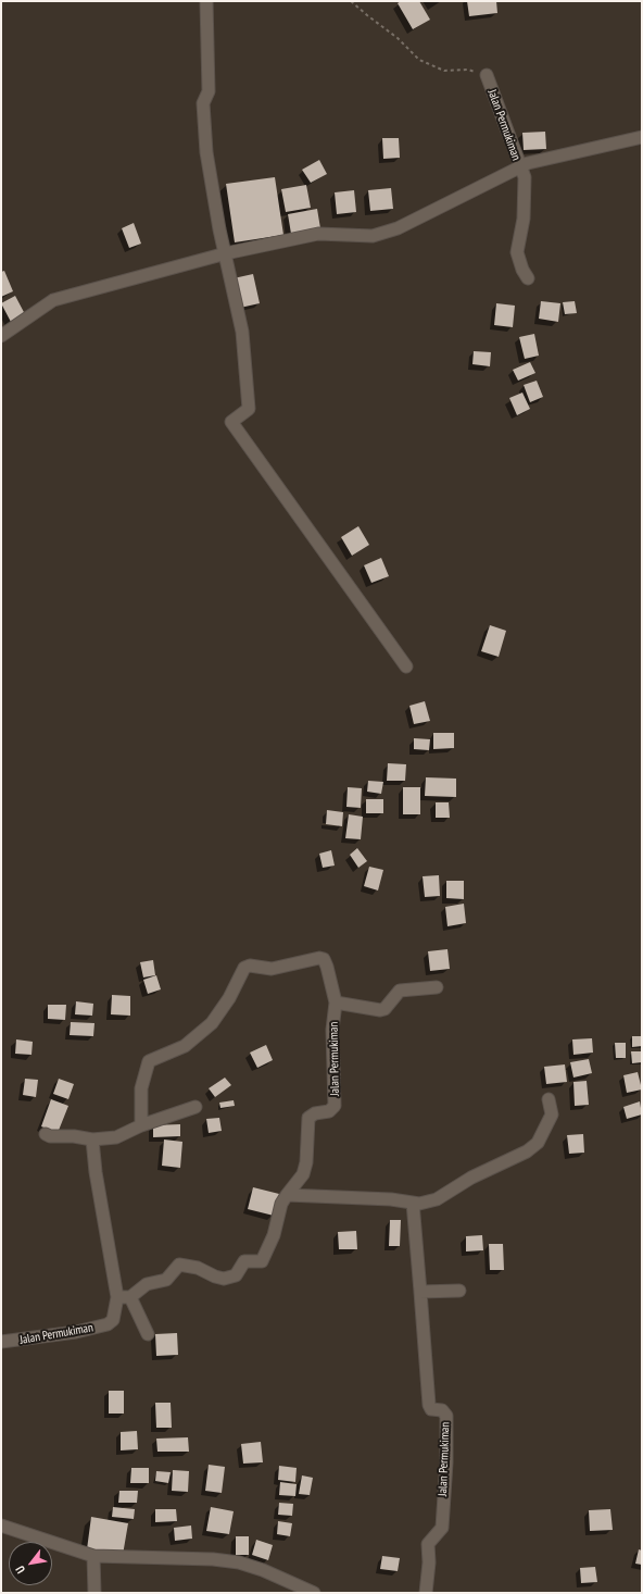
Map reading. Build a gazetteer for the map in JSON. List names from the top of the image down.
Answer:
{
  "streets": {
    "street": ["Jalan Permukiman"]
  },
  "north": "bottom left"
}
